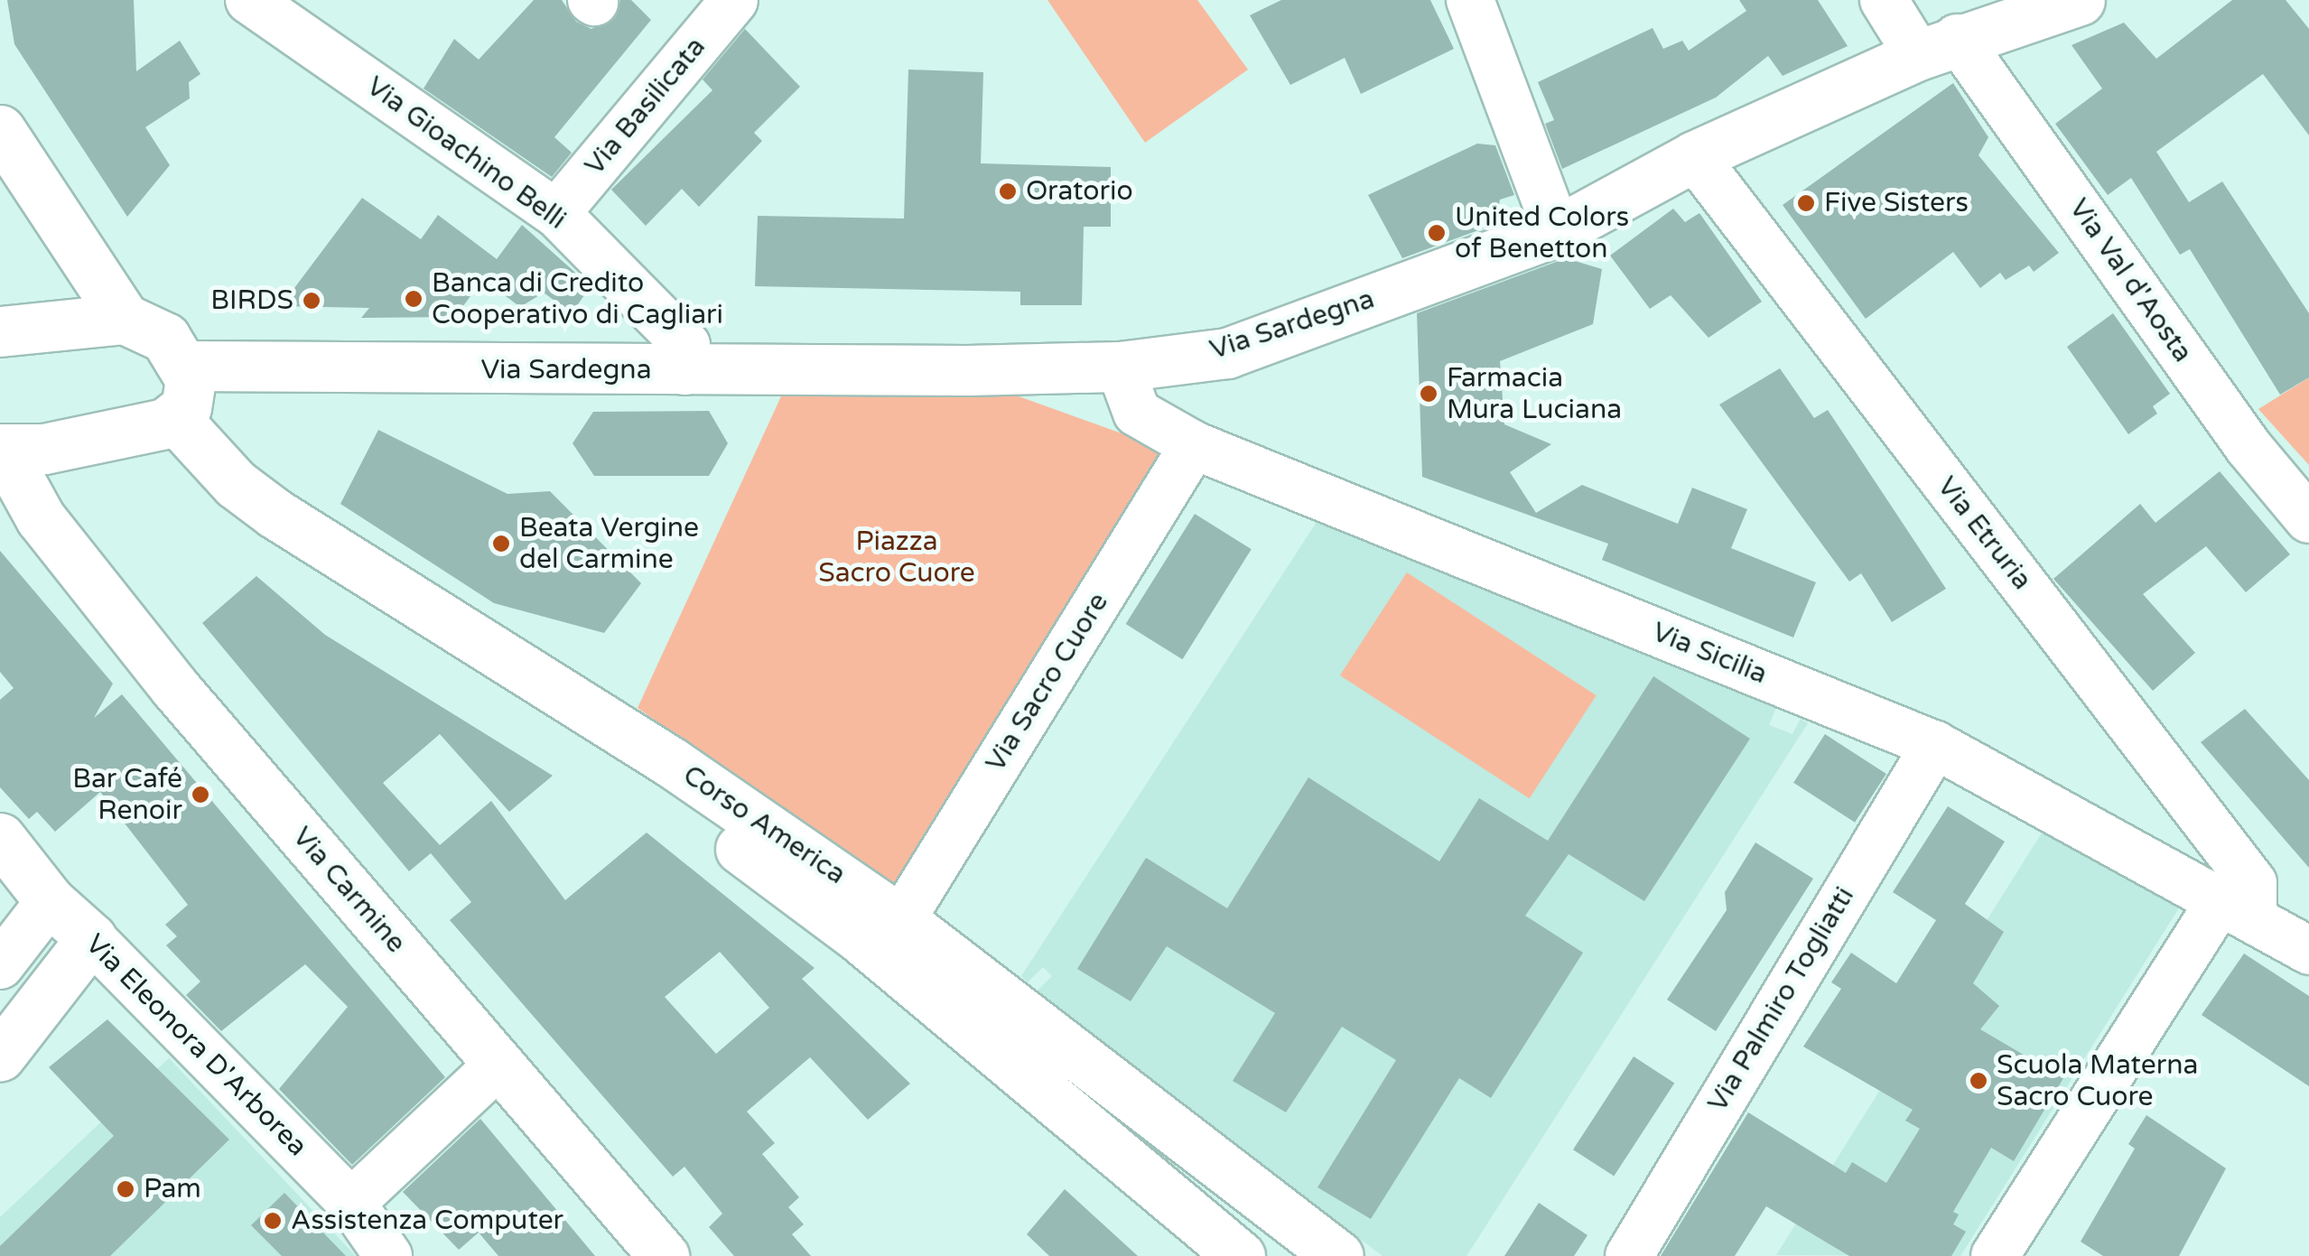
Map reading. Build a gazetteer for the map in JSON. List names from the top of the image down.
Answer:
{
  "streets": {
    "street": [
      "Via Basilicata",
      "Via Gioachino Belli",
      "Via Val d'Aosta",
      "Via Sardegna",
      "Via Etruria",
      "Via Sicilia",
      "Via Sacro Cuore",
      "Corso America",
      "Via Carmine",
      "Via Palmiro Togliatti",
      "Via Eleonora D'Arborea"
    ]
  },
  "crossings": [
    ["Via Basilicata", "Via Gioachino Belli"],
    ["Via Gioachino Belli", "Via Sardegna"],
    ["Via Val d'Aosta", "Via Sardegna"],
    ["Via Sardegna", "Via Etruria"],
    ["Via Sardegna", "Via Sicilia"],
    ["Via Sardegna", "Corso America"],
    ["Via Sardegna", "Via Carmine"],
    ["Via Etruria", "Via Sicilia"],
    ["Via Sicilia", "Via Sacro Cuore"],
    ["Via Sicilia", "Via Palmiro Togliatti"],
    ["Via Sacro Cuore", "Corso America"]
  ],
  "parks": ["Piazza Sacro Cuore"],
  "places": [
    "Oratorio",
    "Five Sisters",
    "United Colors of Benetton",
    "Banca di Credito Cooperativo di Cagliari",
    "BIRDS",
    "Farmacia Mura Luciana",
    "Beata Vergine del Carmine",
    "Bar Café Renoir",
    "Scuola Materna Sacro Cuore",
    "Pam",
    "Assistenza Computer"
  ]
}
